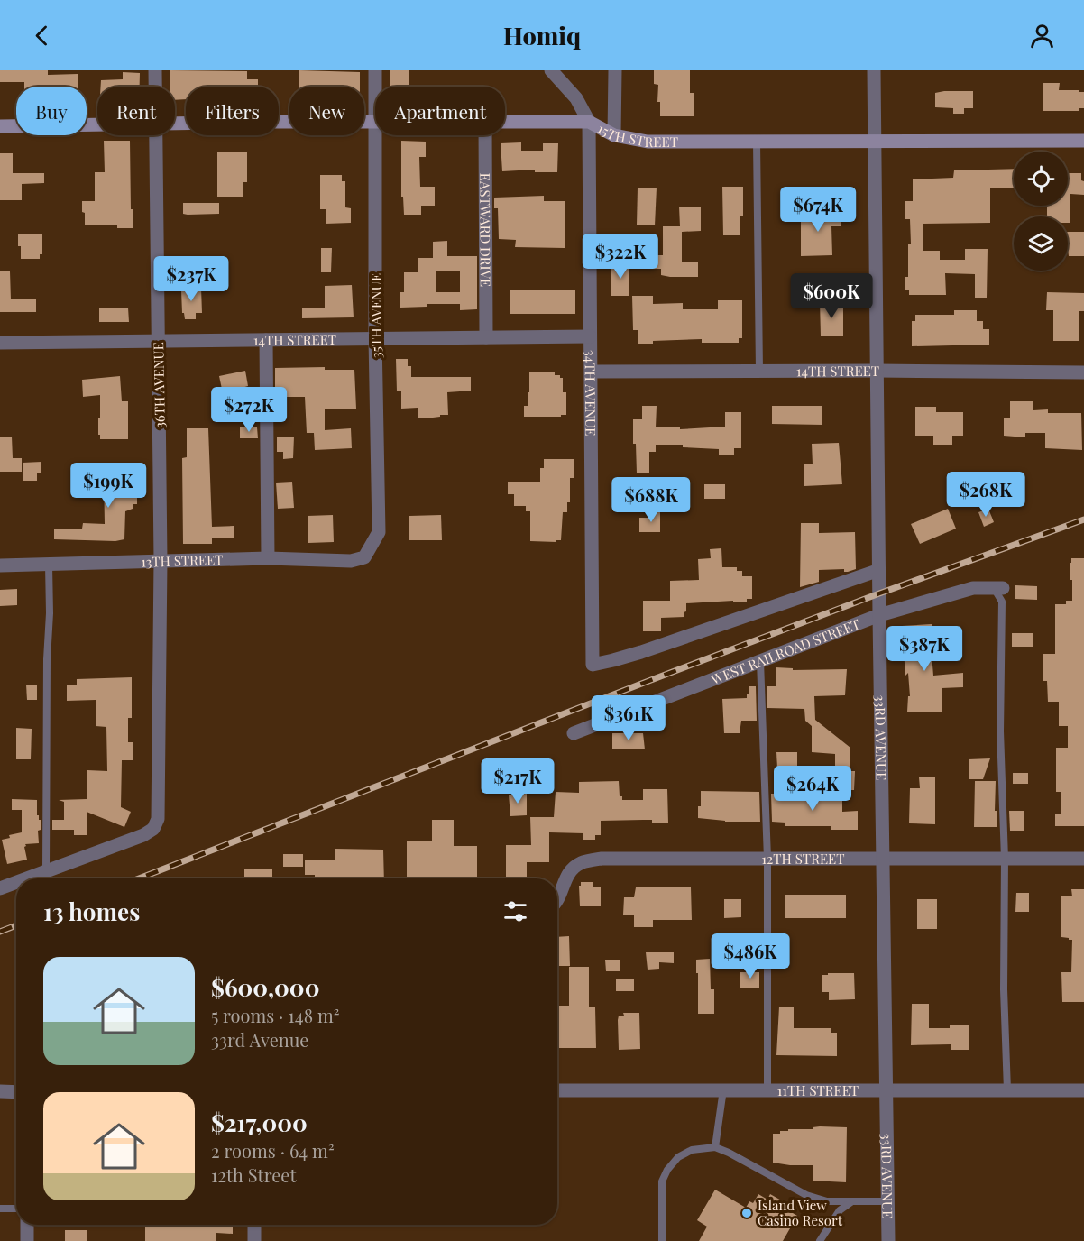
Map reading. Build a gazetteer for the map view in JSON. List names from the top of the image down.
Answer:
{
  "streets": {
    "main road": ["15TH STREET"],
    "street": [
      "EASTWARD DRIVE",
      "35TH AVENUE",
      "14TH STREET",
      "36TH AVENUE",
      "34TH AVENUE",
      "13TH STREET",
      "WEST RAILROAD STREET",
      "33RD AVENUE",
      "12TH STREET",
      "11TH STREET"
    ]
  },
  "crossings": [
    ["15TH STREET", "34TH AVENUE"],
    ["15TH STREET", "33RD AVENUE"],
    ["EASTWARD DRIVE", "14TH STREET"],
    ["35TH AVENUE", "14TH STREET"],
    ["35TH AVENUE", "13TH STREET"],
    ["14TH STREET", "36TH AVENUE"],
    ["14TH STREET", "34TH AVENUE"],
    ["14TH STREET", "33RD AVENUE"],
    ["36TH AVENUE", "13TH STREET"],
    ["34TH AVENUE", "33RD AVENUE"],
    ["WEST RAILROAD STREET", "33RD AVENUE"],
    ["33RD AVENUE", "12TH STREET"],
    ["33RD AVENUE", "11TH STREET"]
  ],
  "places": ["Island View Casino Resort"],
  "page": {
    "header": "Homiq",
    "chip": [
      "Buy",
      "Rent",
      "Filters",
      "New",
      "Apartment"
    ],
    "price": [
      "$674K",
      "$322K",
      "$237K",
      "$600K",
      "$272K",
      "$199K",
      "$268K",
      "$688K",
      "$387K",
      "$361K",
      "$217K",
      "$264K",
      "$486K"
    ],
    "heading": "13 homes",
    "list": [
      {
        "name": "$600,000",
        "note": "5 rooms · 148 m² · 33rd Avenue"
      },
      {
        "name": "$217,000",
        "note": "2 rooms · 64 m² · 12th Street"
      }
    ]
  }
}
